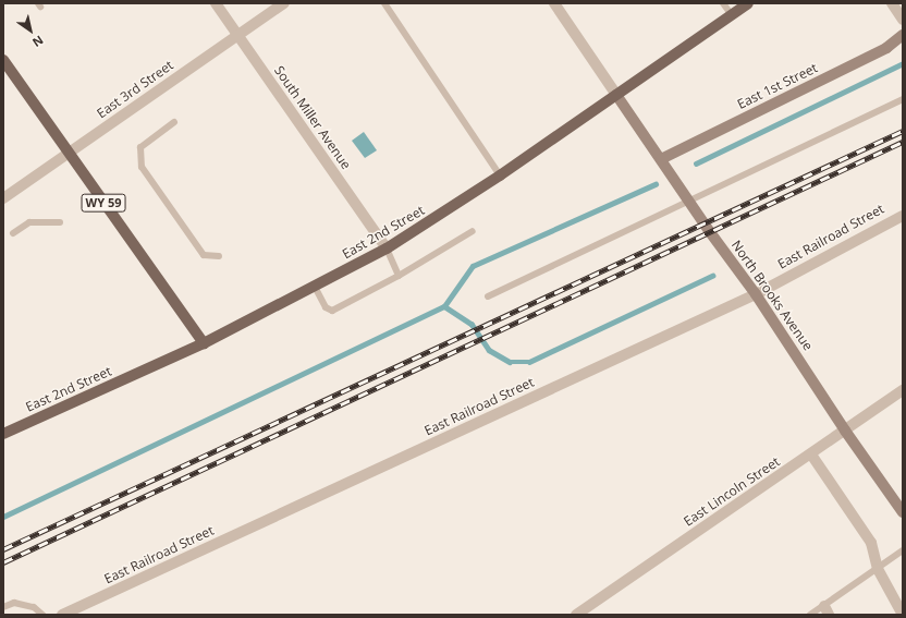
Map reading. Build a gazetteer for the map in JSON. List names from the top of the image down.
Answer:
{
  "streets": {
    "main road": ["WY 59", "East 2nd Street"],
    "street": [
      "East 1st Street",
      "East 3rd Street",
      "South Miller Avenue",
      "East Railroad Street",
      "North Brooks Avenue",
      "East Lincoln Street"
    ]
  },
  "crossings": [
    ["East 1st Street", "North Brooks Avenue"],
    ["East 3rd Street", "South Miller Avenue"],
    ["East 3rd Street", "WY 59"],
    ["South Miller Avenue", "East 2nd Street"],
    ["WY 59", "East 2nd Street"],
    ["East 2nd Street", "North Brooks Avenue"],
    ["East Railroad Street", "North Brooks Avenue"],
    ["North Brooks Avenue", "East Lincoln Street"]
  ],
  "north": "bottom right"
}
